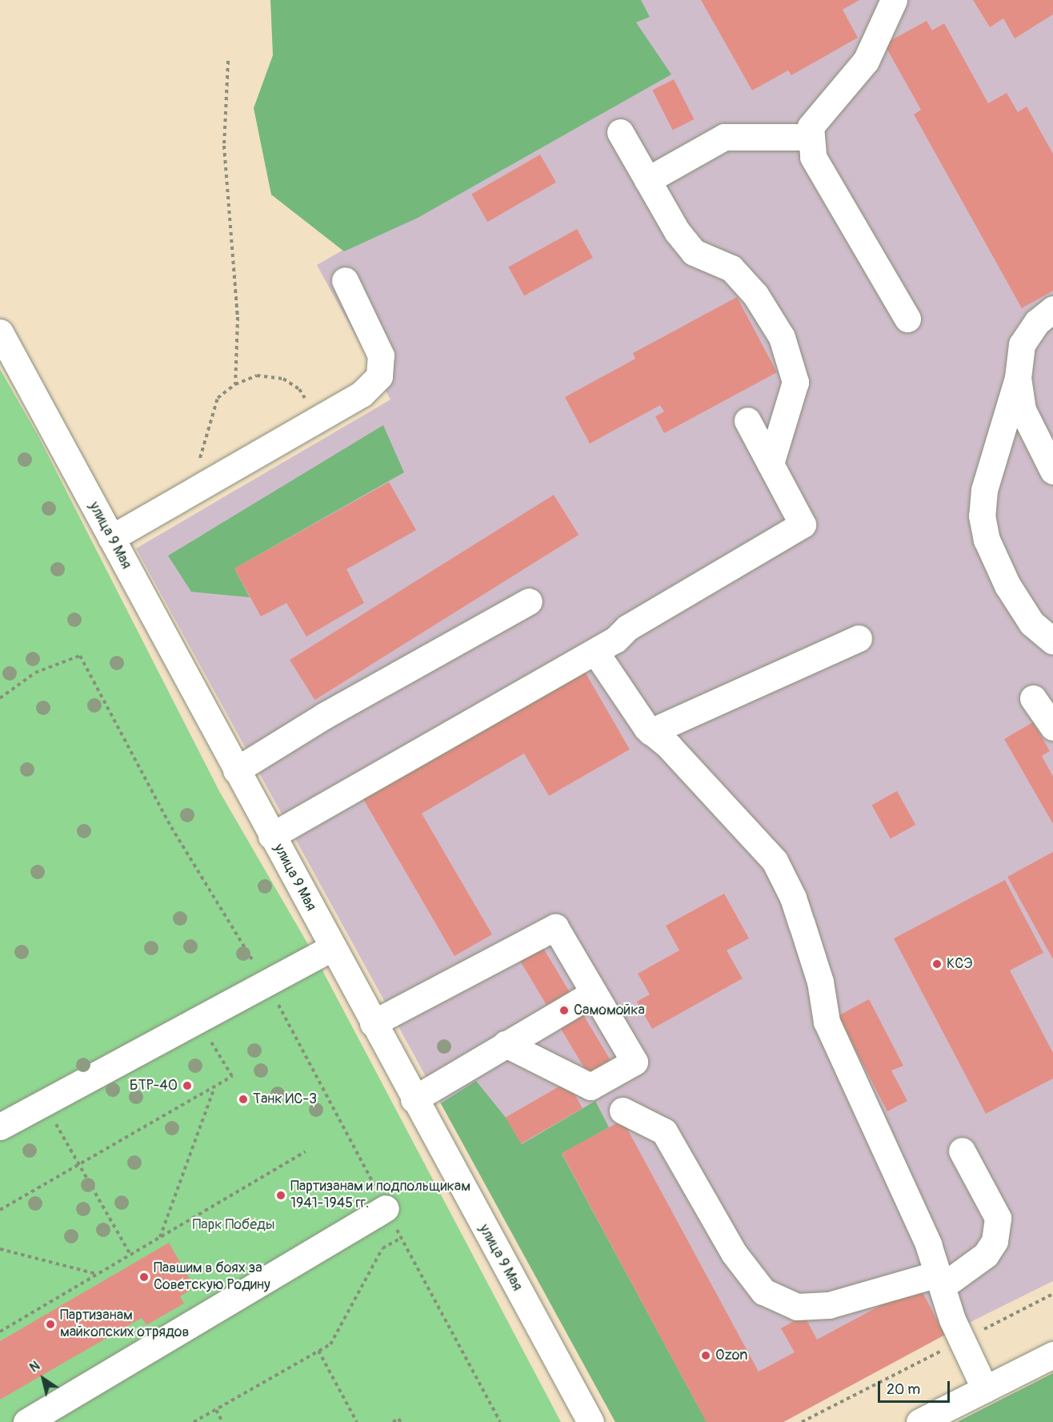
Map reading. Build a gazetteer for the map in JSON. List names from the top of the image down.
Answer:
{
  "streets": {
    "street": ["улица 9 Мая"]
  },
  "parks": ["Парк Победы"],
  "places": [
    "КСЭ",
    "Самомойка",
    "БТР-40",
    "Танк ИС-3",
    "Партизанам и подпольщикам 1941-1945 гг.",
    "Павшим в боях за Советскую Родину",
    "Партизанам майкопских отрядов",
    "Ozon"
  ],
  "scale_bar": "20 m",
  "north": "top left"
}
